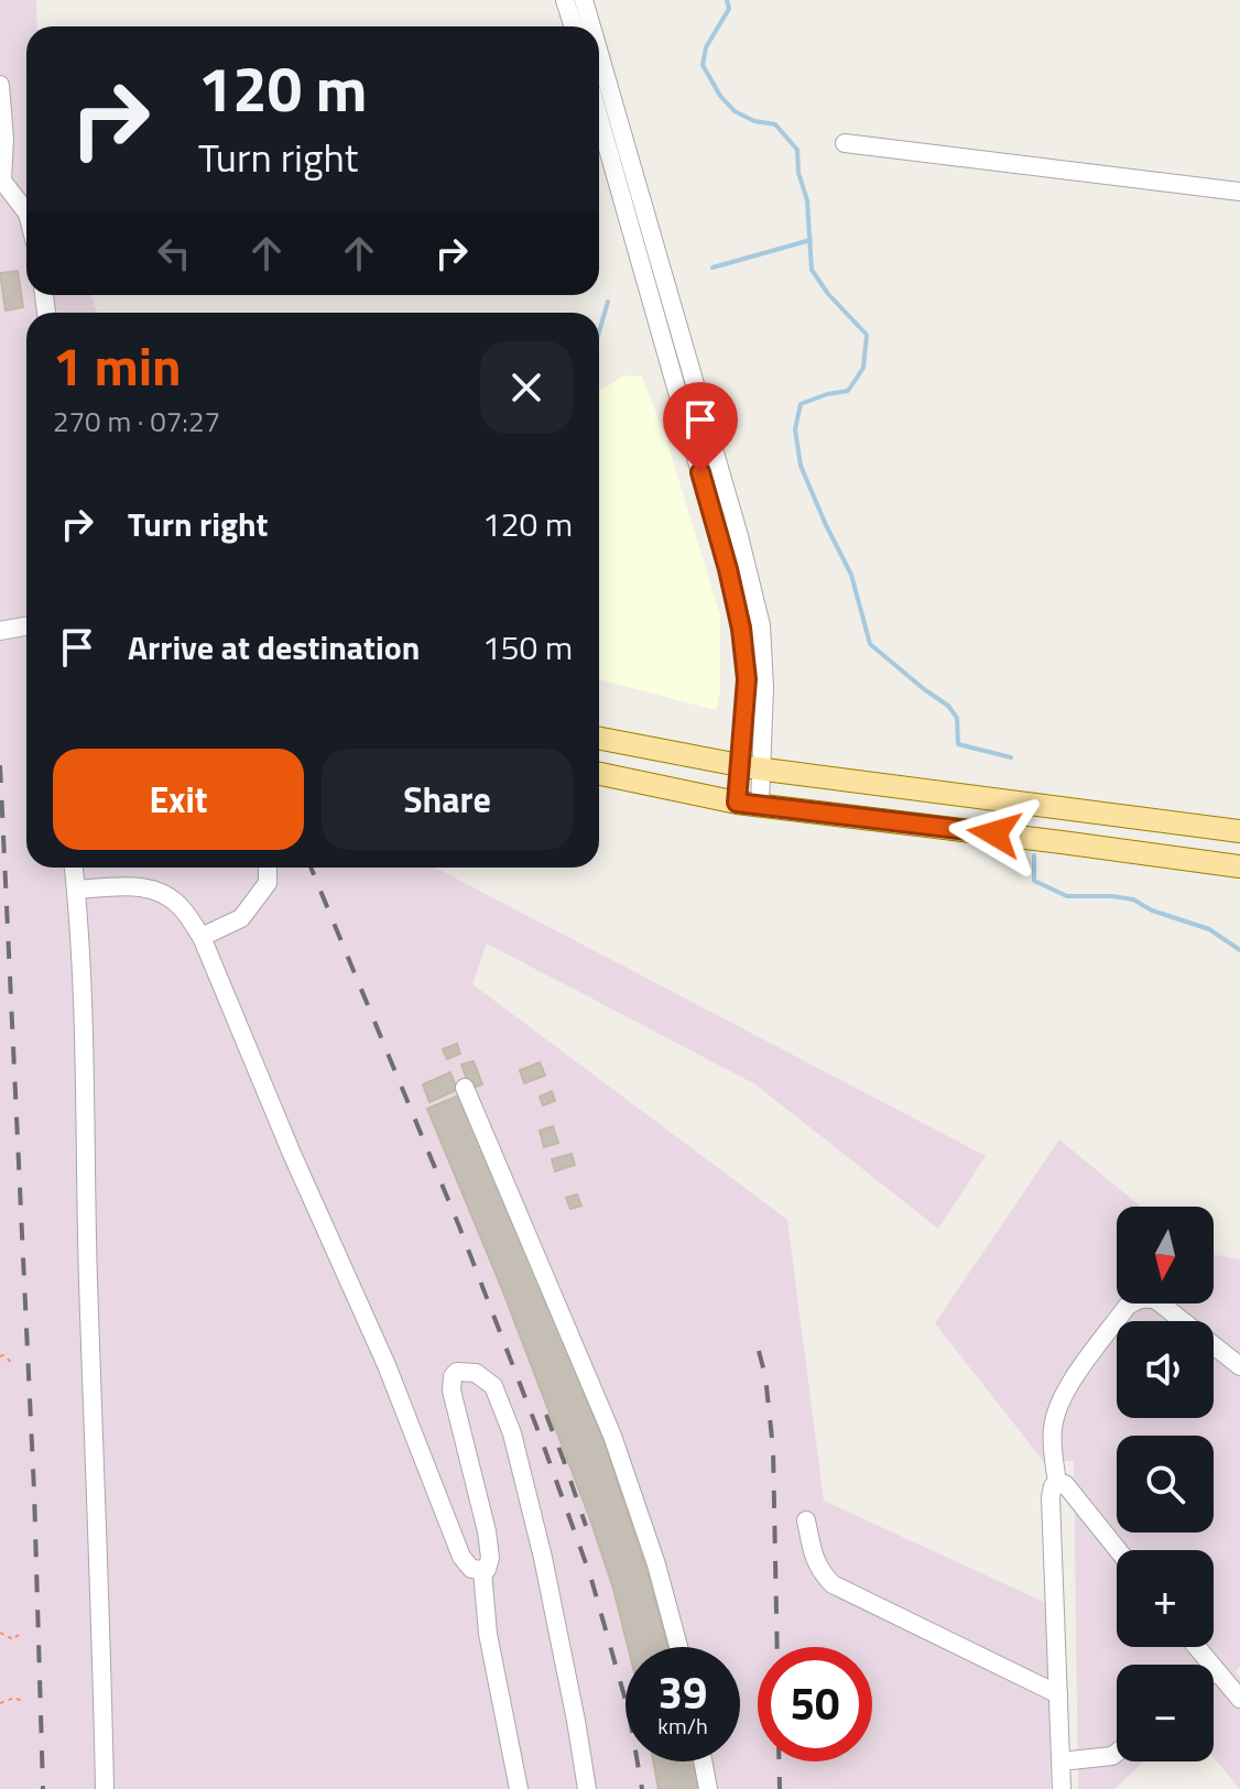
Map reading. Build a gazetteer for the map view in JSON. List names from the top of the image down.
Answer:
{
  "north": "bottom",
  "page": {
    "turn": ["120 m", "Turn right"],
    "heading": ["1 min", "270 m · 07:27"],
    "list": [
      {
        "name": "Turn right",
        "value": "120 m"
      },
      {
        "name": "Arrive at destination",
        "value": "150 m"
      }
    ],
    "buttons": ["Exit", "Share"],
    "map_buttons": ["+", "−"],
    "speed": "39 km/h",
    "limit": "50"
  }
}
